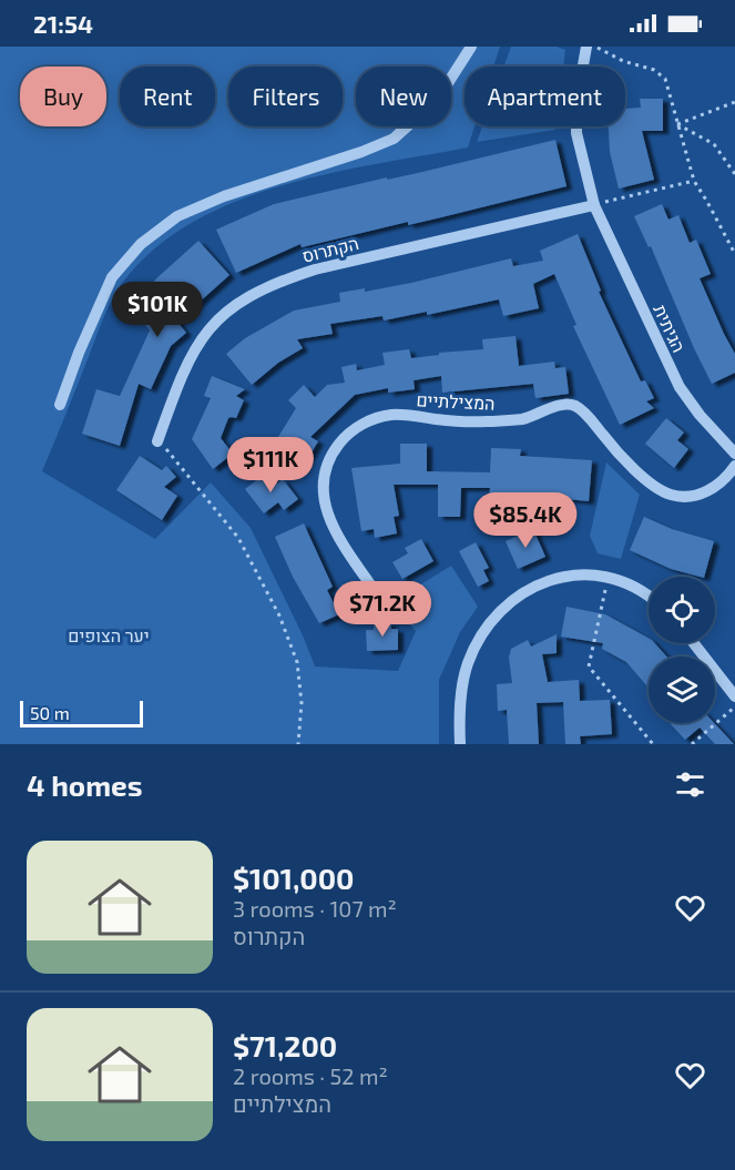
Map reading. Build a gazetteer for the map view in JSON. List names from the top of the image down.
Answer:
{
  "streets": {
    "street": ["הקתרוס", "הגיתית", "המצילתיים"]
  },
  "crossings": [
    ["הקתרוס", "הגיתית"]
  ],
  "parks": ["יער הצופים"],
  "scale_bar": "50 m",
  "page": {
    "status": "21:54",
    "chip": [
      "Buy",
      "Rent",
      "Filters",
      "New",
      "Apartment"
    ],
    "price": [
      "$101K",
      "$111K",
      "$85.4K",
      "$71.2K"
    ],
    "scale": "50 m",
    "heading": "4 homes",
    "list": [
      {
        "name": "$101,000",
        "note": "3 rooms · 107 m² · הקתרוס"
      },
      {
        "name": "$71,200",
        "note": "2 rooms · 52 m² · המצילתיים"
      }
    ]
  }
}
